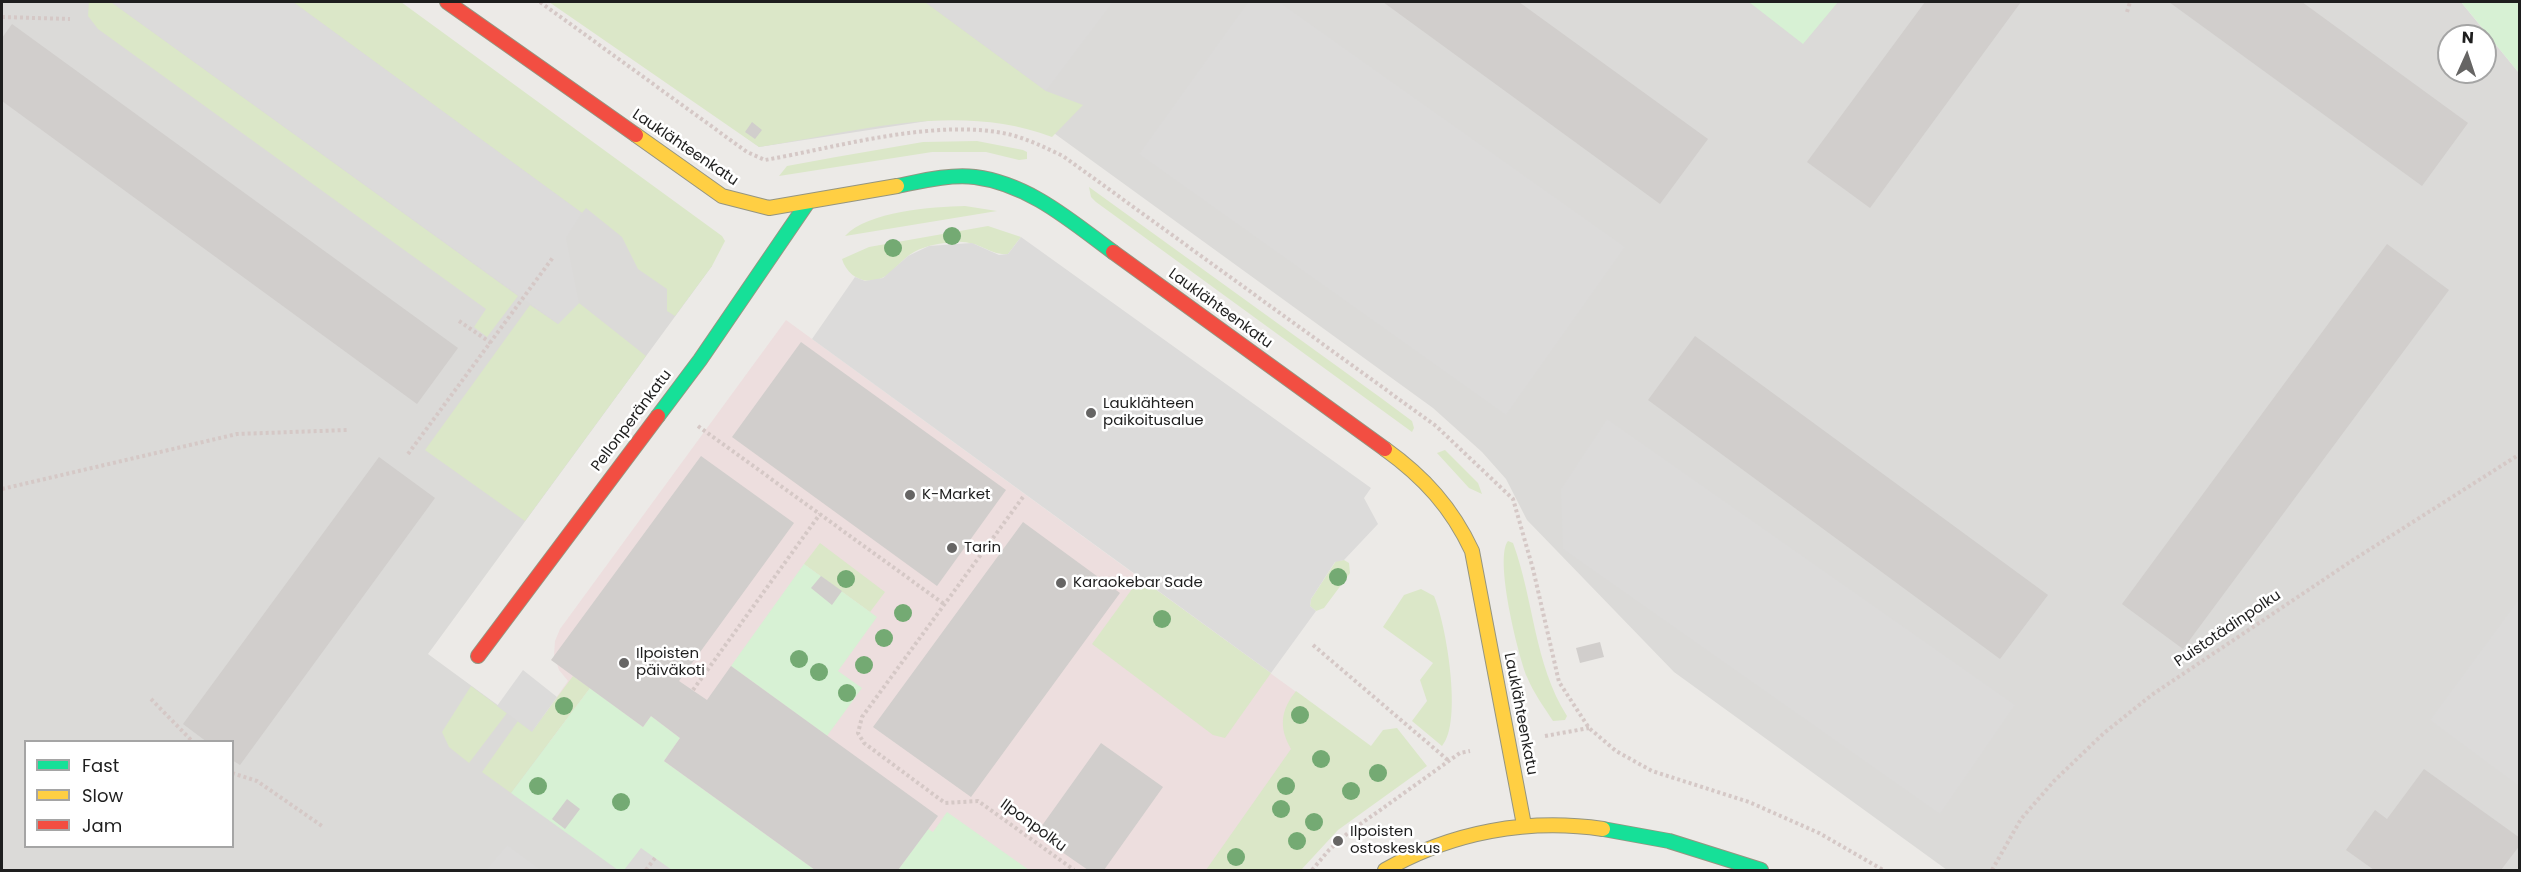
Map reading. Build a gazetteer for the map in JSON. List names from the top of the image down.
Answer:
{
  "streets": {
    "street": ["Lauklähteenkatu", "Pellonperänkatu"],
    "path": ["Puistotädinpolku", "Ilponpolku"]
  },
  "crossings": [
    ["Lauklähteenkatu", "Pellonperänkatu"]
  ],
  "places": [
    "Lauklähteen paikoitusalue",
    "K-Market",
    "Tarin",
    "Karaokebar Sade",
    "Ilpoisten päiväkoti",
    "Ilpoisten ostoskeskus"
  ],
  "legend": ["Fast", "Slow", "Jam"],
  "north": "top"
}
